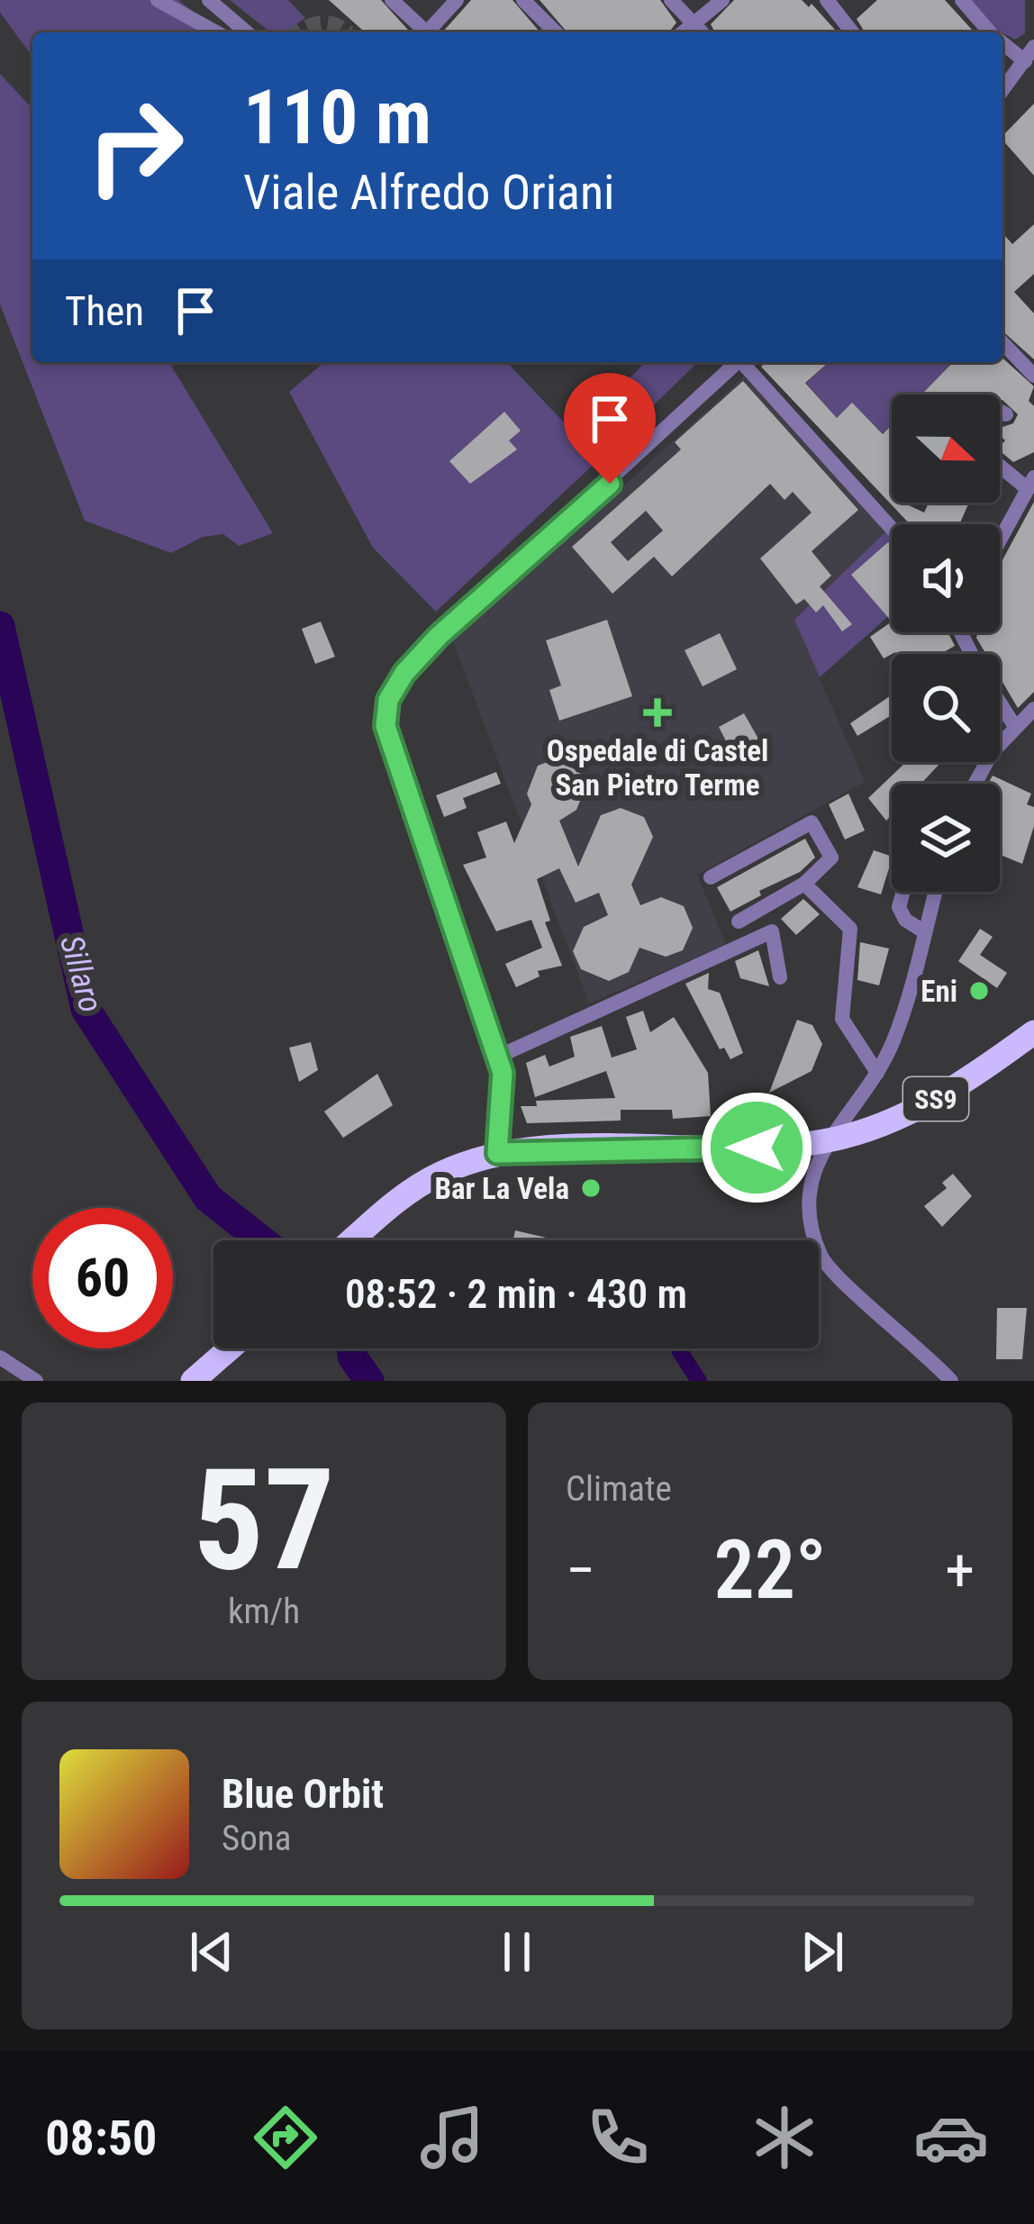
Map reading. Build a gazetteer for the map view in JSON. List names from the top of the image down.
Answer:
{
  "streets": {
    "main road": ["SS9"]
  },
  "water": ["Sillaro"],
  "places": {
    "health": ["Ospedale di Castel San Pietro Terme"],
    "other": ["Eni", "Bar La Vela"]
  },
  "north": "right",
  "page": {
    "turn": ["110 m", "Viale Alfredo Oriani"],
    "then": "Then",
    "limit": "60",
    "trip": "08:52 · 2 min · 430 m",
    "tile": [
      ["57", "km/h"],
      "Climate"
    ],
    "heat": ["−", "22°", "+"],
    "song": ["Blue Orbit", "Sona"],
    "tabs": "08:50"
  }
}
